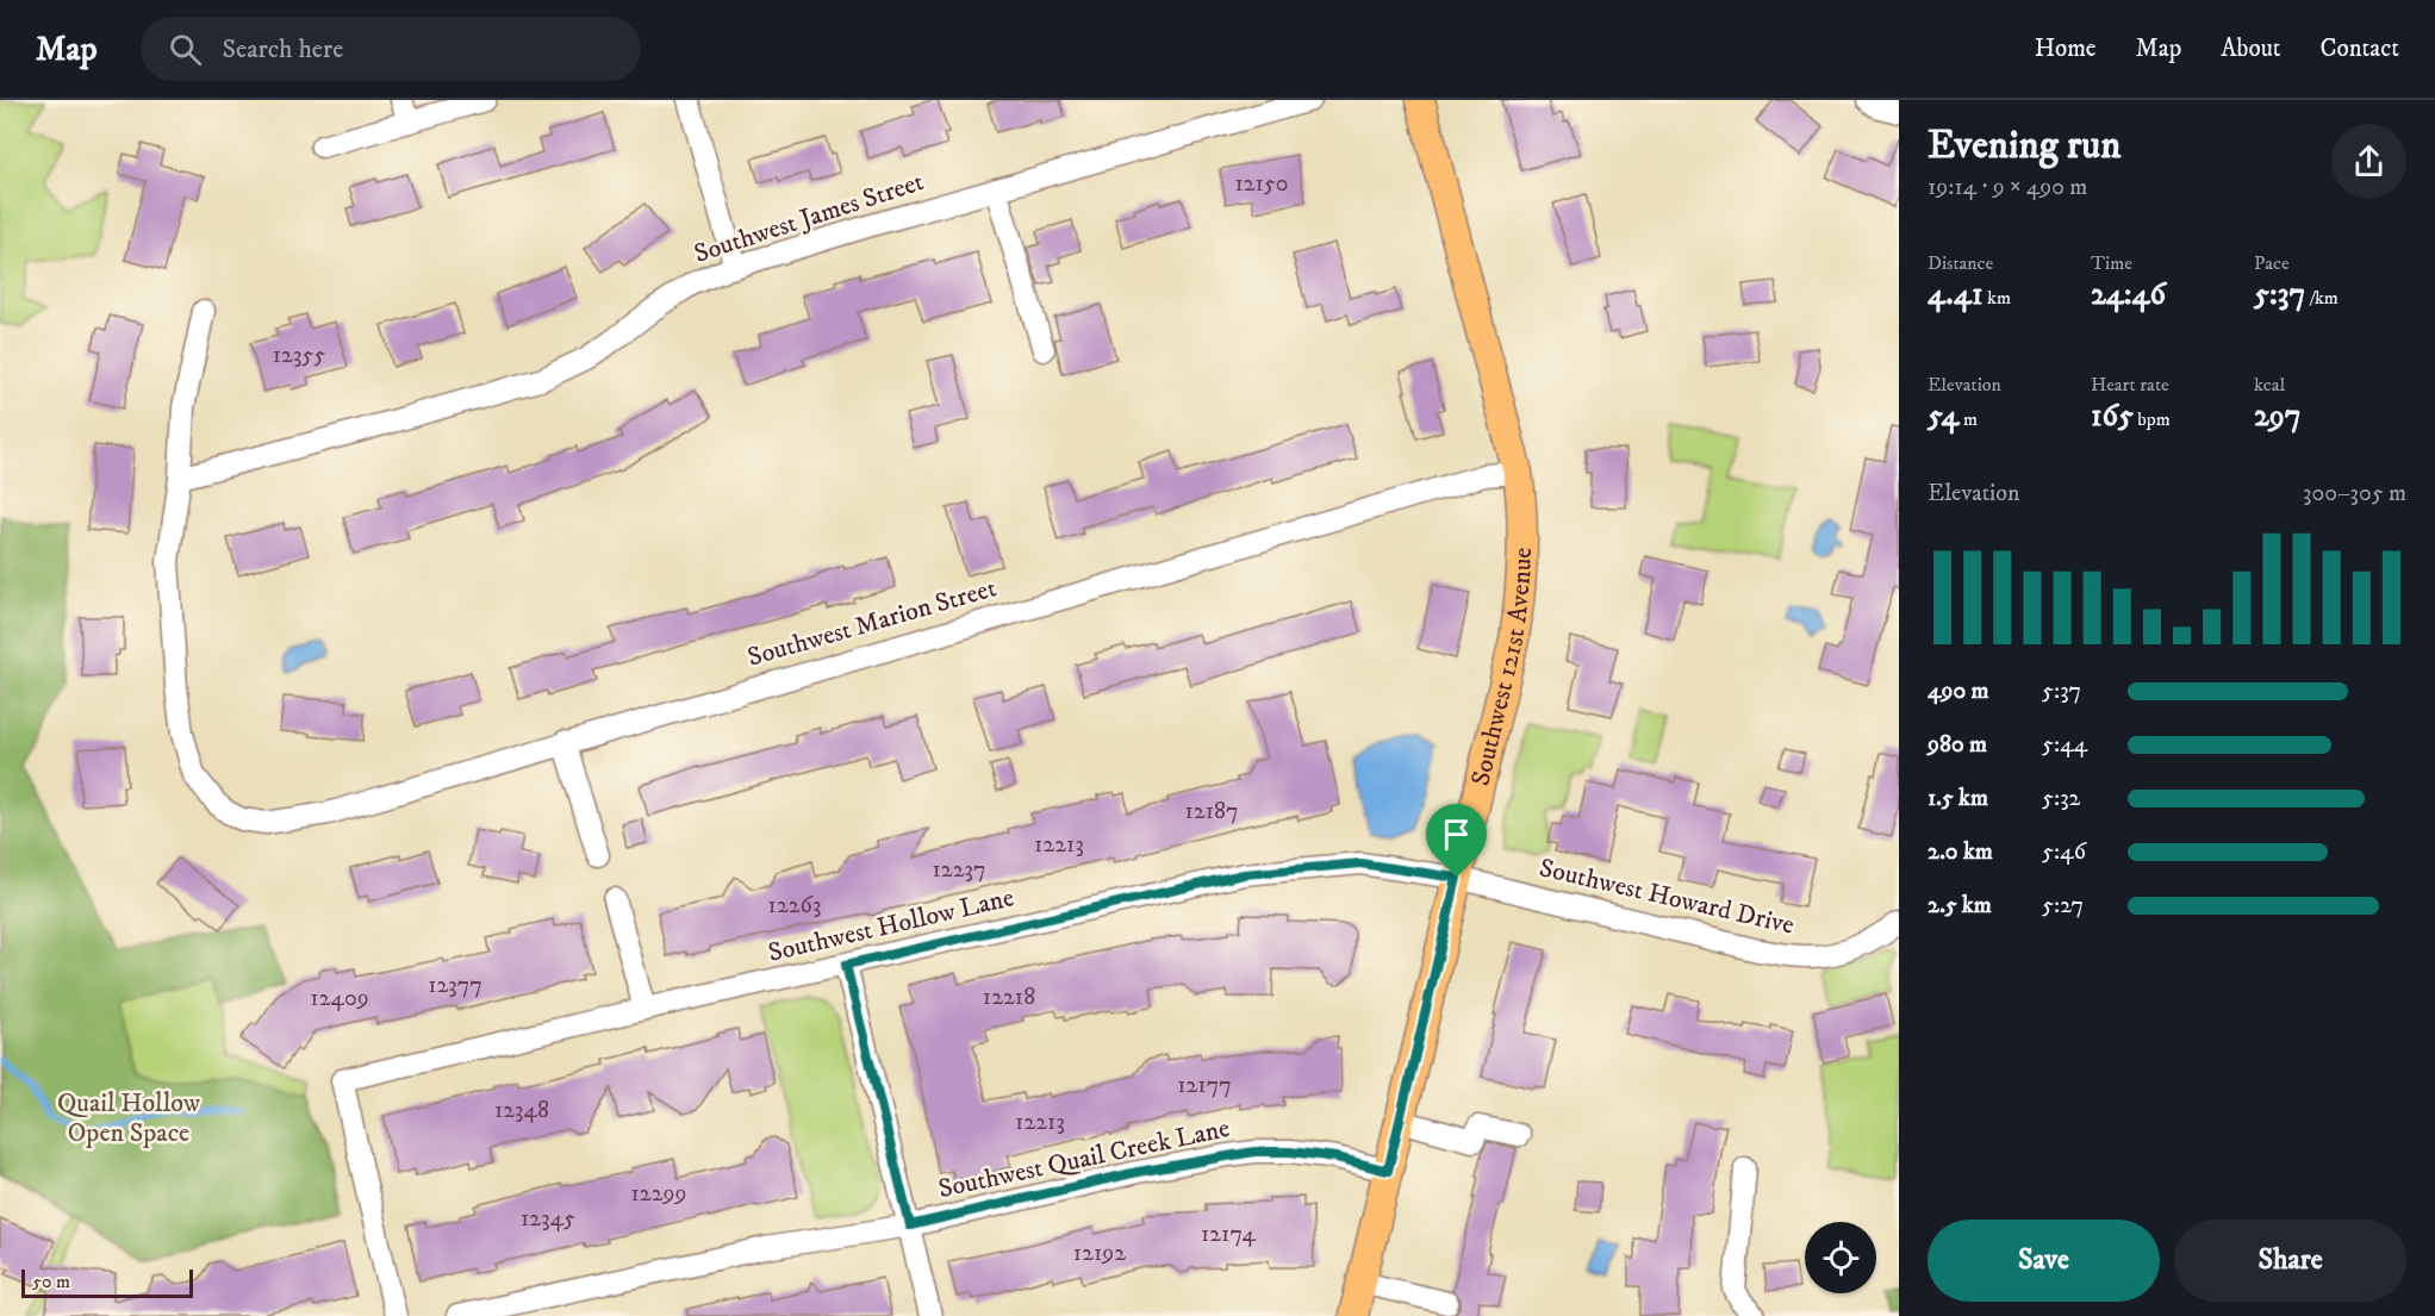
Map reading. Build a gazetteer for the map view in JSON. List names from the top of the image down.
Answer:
{
  "streets": {
    "main road": ["Southwest 121st Avenue"],
    "street": [
      "Southwest James Street",
      "Southwest Marion Street",
      "Southwest Howard Drive",
      "Southwest Hollow Lane",
      "Southwest Quail Creek Lane"
    ]
  },
  "crossings": [
    ["Southwest James Street", "Southwest Marion Street"],
    ["Southwest Marion Street", "Southwest 121st Avenue"],
    ["Southwest 121st Avenue", "Southwest Howard Drive"],
    ["Southwest 121st Avenue", "Southwest Hollow Lane"],
    ["Southwest 121st Avenue", "Southwest Quail Creek Lane"],
    ["Southwest Howard Drive", "Southwest Hollow Lane"]
  ],
  "parks": ["Quail Hollow Open Space"],
  "house_numbers": [
    "12150",
    "12355",
    "12187",
    "12213",
    "12237",
    "12263",
    "12377",
    "12218",
    "12409",
    "12177",
    "12348",
    "12213",
    "12299",
    "12345",
    "12174",
    "12192"
  ],
  "scale_bar": "50 m",
  "page": {
    "header": "Map",
    "search": "Search here",
    "nav": [
      "Home",
      "Map",
      "About",
      "Contact"
    ],
    "heading": ["Evening run", "19:14 · 9 × 490 m"],
    "stats": [
      ["Distance", "4.41 km"],
      ["Time", "24:46"],
      ["Pace", "5:37 /km"],
      ["Elevation", "54 m"],
      ["Heart rate", "165 bpm"],
      ["kcal", "297"]
    ],
    "chart": ["Elevation", "300–305 m"],
    "list": [
      {
        "name": "490 m",
        "note": "5:37"
      },
      {
        "name": "980 m",
        "note": "5:44"
      },
      {
        "name": "1.5 km",
        "note": "5:32"
      },
      {
        "name": "2.0 km",
        "note": "5:46"
      },
      {
        "name": "2.5 km",
        "note": "5:27"
      }
    ],
    "buttons": ["Save", "Share"],
    "scale": "50 m"
  }
}
